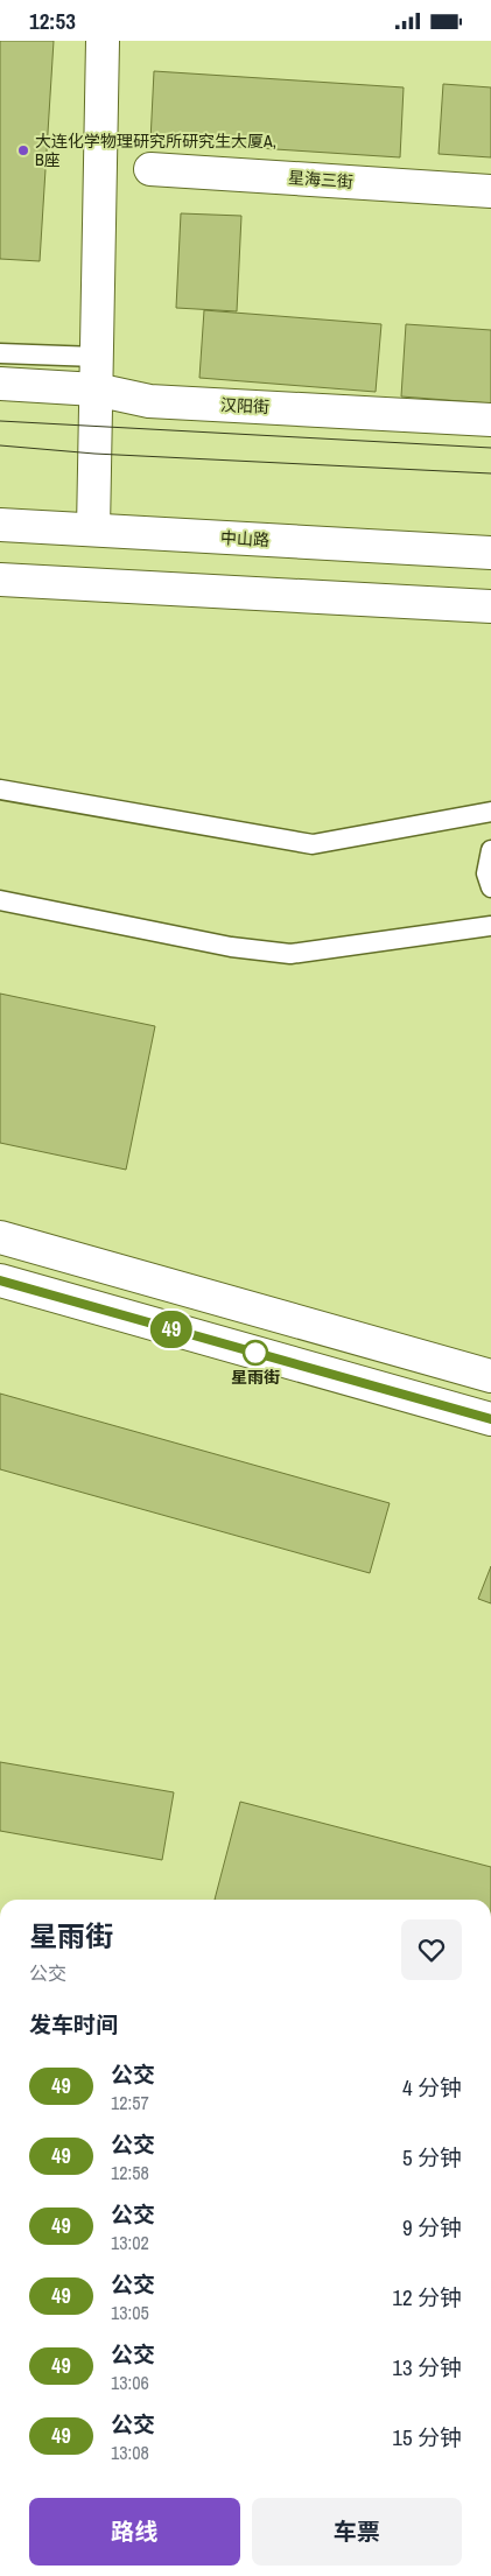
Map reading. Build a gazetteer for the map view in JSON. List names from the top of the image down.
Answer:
{
  "streets": {
    "main road": ["星海三街", "汉阳街", "中山路"]
  },
  "places": ["大连化学物理研究所研究生大厦A, B座", "星雨街"],
  "lines": ["bus line 49"],
  "page": {
    "status": "12:53",
    "on_map": "49",
    "heading": [
      ["星雨街", "公交"],
      "发车时间"
    ],
    "list": [
      {
        "mark": "49",
        "name": "公交",
        "note": "12:57",
        "value": "4 分钟"
      },
      {
        "mark": "49",
        "name": "公交",
        "note": "12:58",
        "value": "5 分钟"
      },
      {
        "mark": "49",
        "name": "公交",
        "note": "13:02",
        "value": "9 分钟"
      },
      {
        "mark": "49",
        "name": "公交",
        "note": "13:05",
        "value": "12 分钟"
      },
      {
        "mark": "49",
        "name": "公交",
        "note": "13:06",
        "value": "13 分钟"
      },
      {
        "mark": "49",
        "name": "公交",
        "note": "13:08",
        "value": "15 分钟"
      }
    ],
    "buttons": ["路线", "车票"]
  }
}
